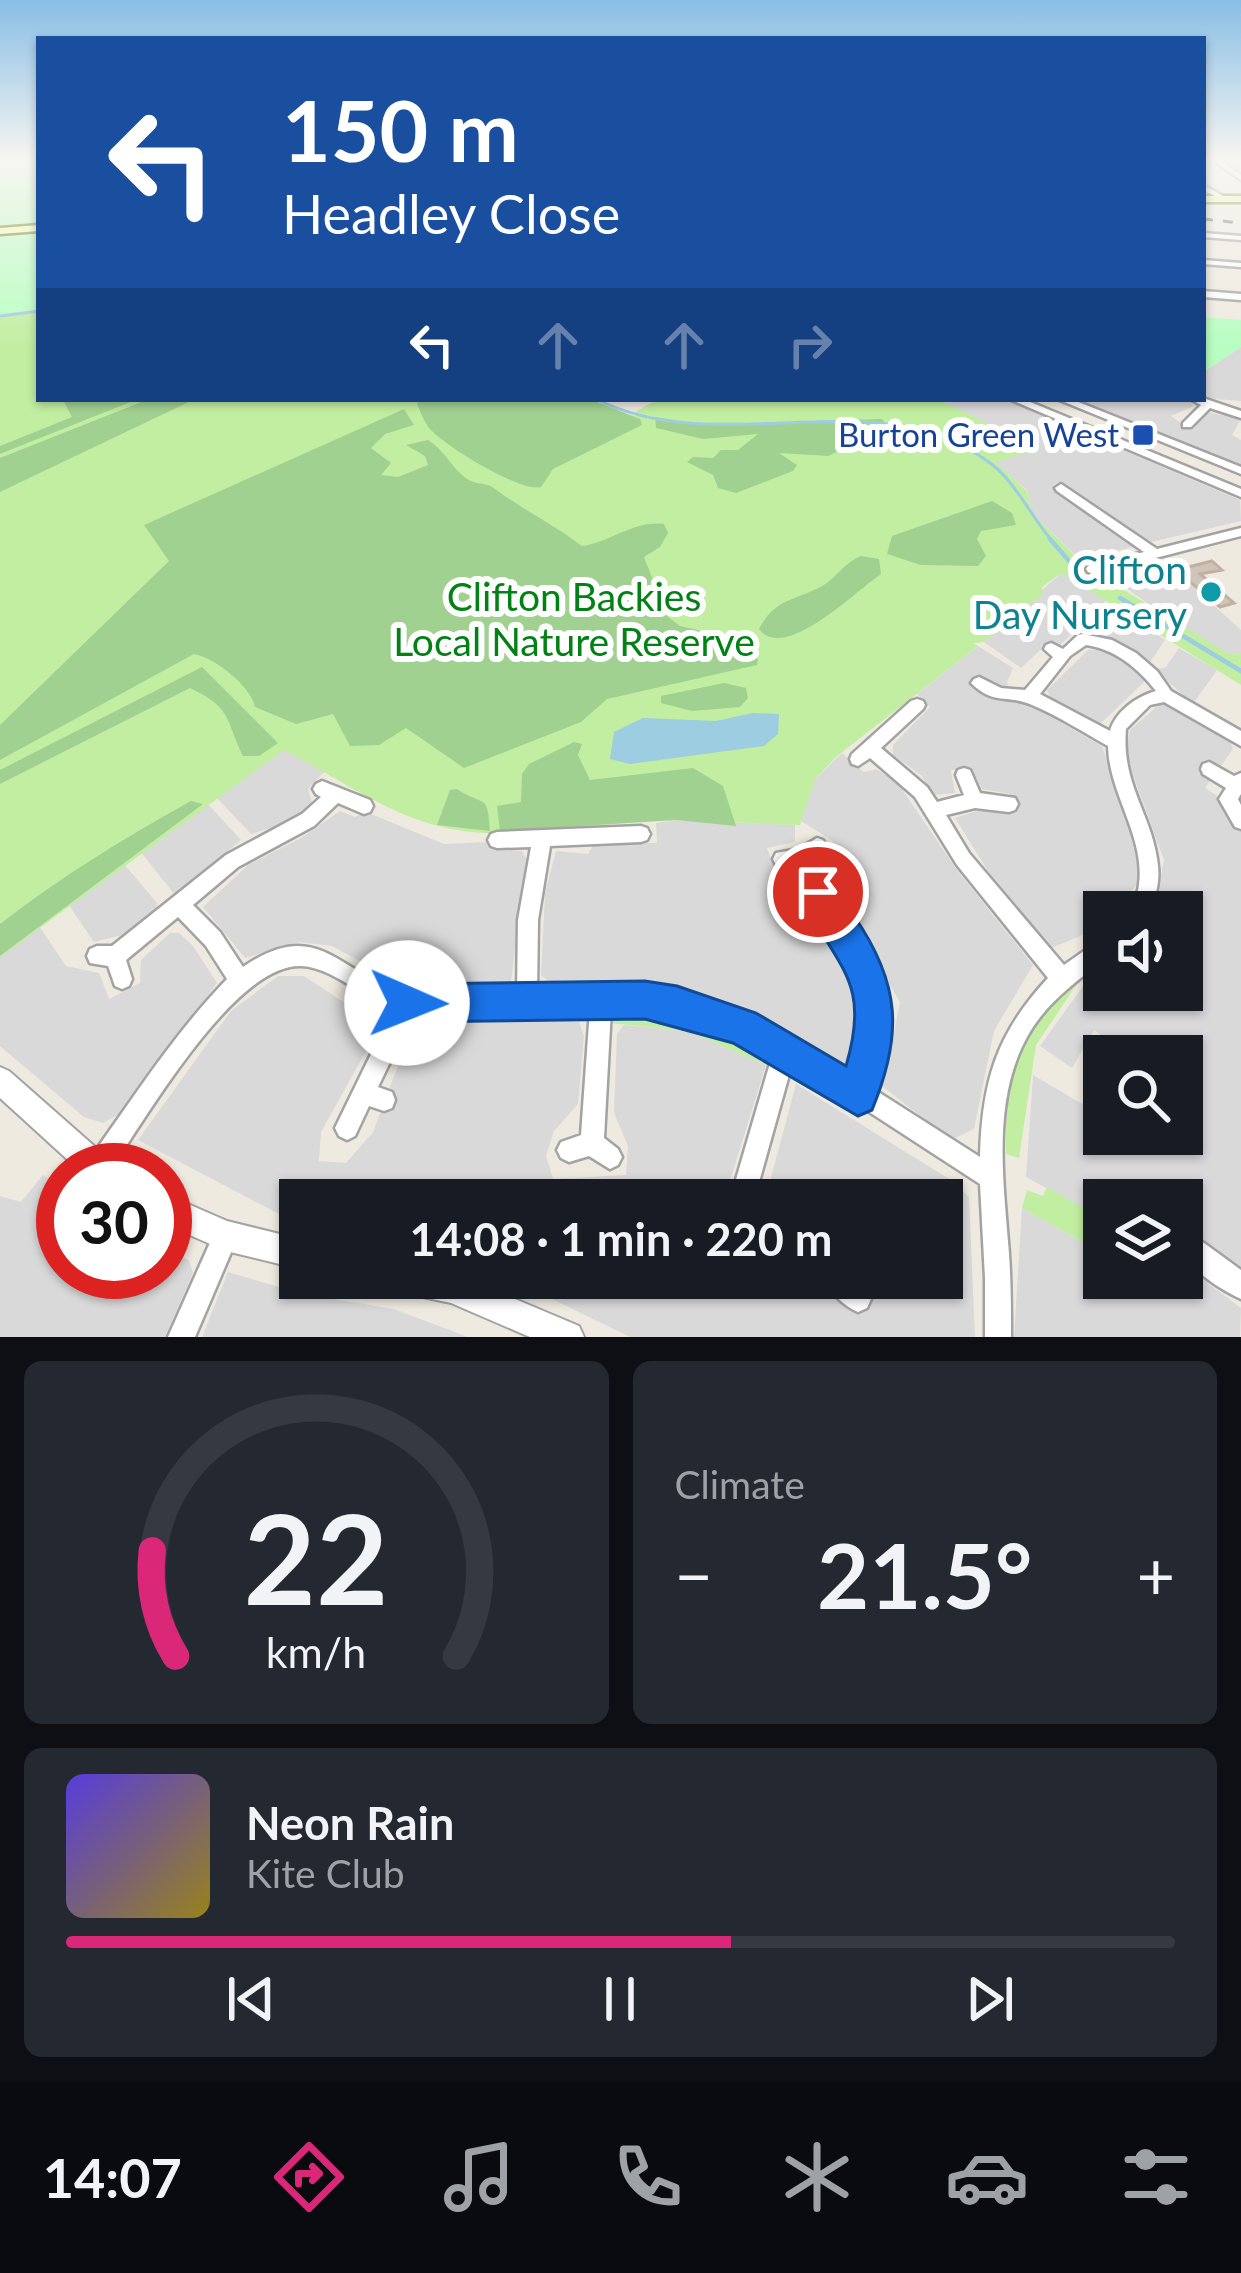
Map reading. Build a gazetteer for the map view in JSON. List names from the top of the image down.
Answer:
{
  "parks": ["Clifton Backies Local Nature Reserve"],
  "places": {
    "transit": ["Burton Green West"],
    "other": ["Clifton Day Nursery"]
  },
  "page": {
    "turn": ["150 m", "Headley Close"],
    "limit": "30",
    "trip": "14:08 · 1 min · 220 m",
    "tile": "Climate",
    "heat": ["−", "21.5°", "+"],
    "song": ["Neon Rain", "Kite Club"],
    "tabs": "14:07",
    "gauge": ["22", "km/h"]
  }
}
